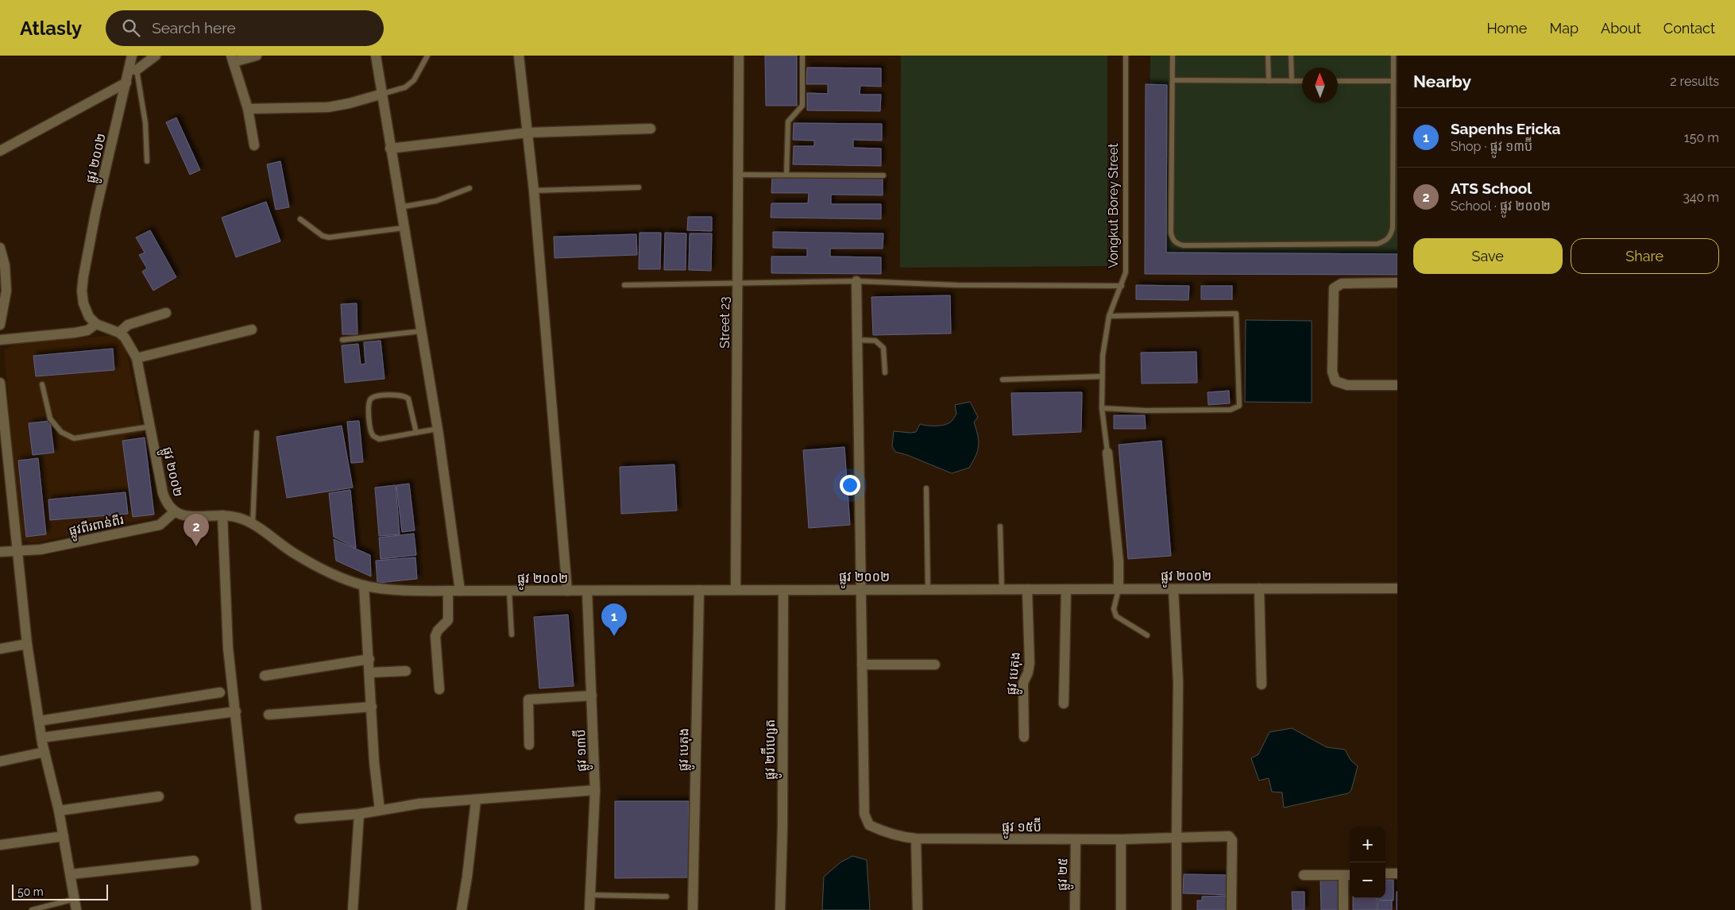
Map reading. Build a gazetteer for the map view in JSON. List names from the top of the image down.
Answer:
{
  "streets": {
    "street": [
      "ផ្លូវ ២០០២",
      "Vongkut Borey Street",
      "Street 23",
      "ផ្លូវពីរពាន់ពីរ",
      "ផ្លូវ បេតុង",
      "ផ្លូវ ២ប៊ីហ្សេត",
      "ផ្លូវ ១៣ប៊ី",
      "ផ្លូវ ១៥ប៊ី",
      "ផ្លូវ ២៥"
    ]
  },
  "crossings": [
    ["ផ្លូវ ២០០២", "Vongkut Borey Street"],
    ["ផ្លូវ ២០០២", "Street 23"],
    ["ផ្លូវ ២០០២", "ផ្លូវពីរពាន់ពីរ"],
    ["ផ្លូវ ២០០២", "ផ្លូវ បេតុង"],
    ["ផ្លូវ ២០០២", "ផ្លូវ ២ប៊ីហ្សេត"],
    ["ផ្លូវ ២០០២", "ផ្លូវ ១៣ប៊ី"],
    ["ផ្លូវ ១៥ប៊ី", "ផ្លូវ ២៥"]
  ],
  "scale_bar": "50 m",
  "north": "top",
  "page": {
    "header": "Atlasly",
    "search": "Search here",
    "nav": [
      "Home",
      "Map",
      "About",
      "Contact"
    ],
    "heading": ["Nearby", "2 results"],
    "list": [
      {
        "mark": "1",
        "name": "Sapenhs Ericka",
        "note": "Shop · ផ្លូវ ១៣ប៊ី",
        "value": "150 m"
      },
      {
        "mark": "2",
        "name": "ATS School",
        "note": "School · ផ្លូវ ២០០២",
        "value": "340 m"
      }
    ],
    "buttons": ["Save", "Share"],
    "pins": ["2", "1"],
    "map_buttons": ["+", "−"],
    "scale": "50 m"
  }
}
